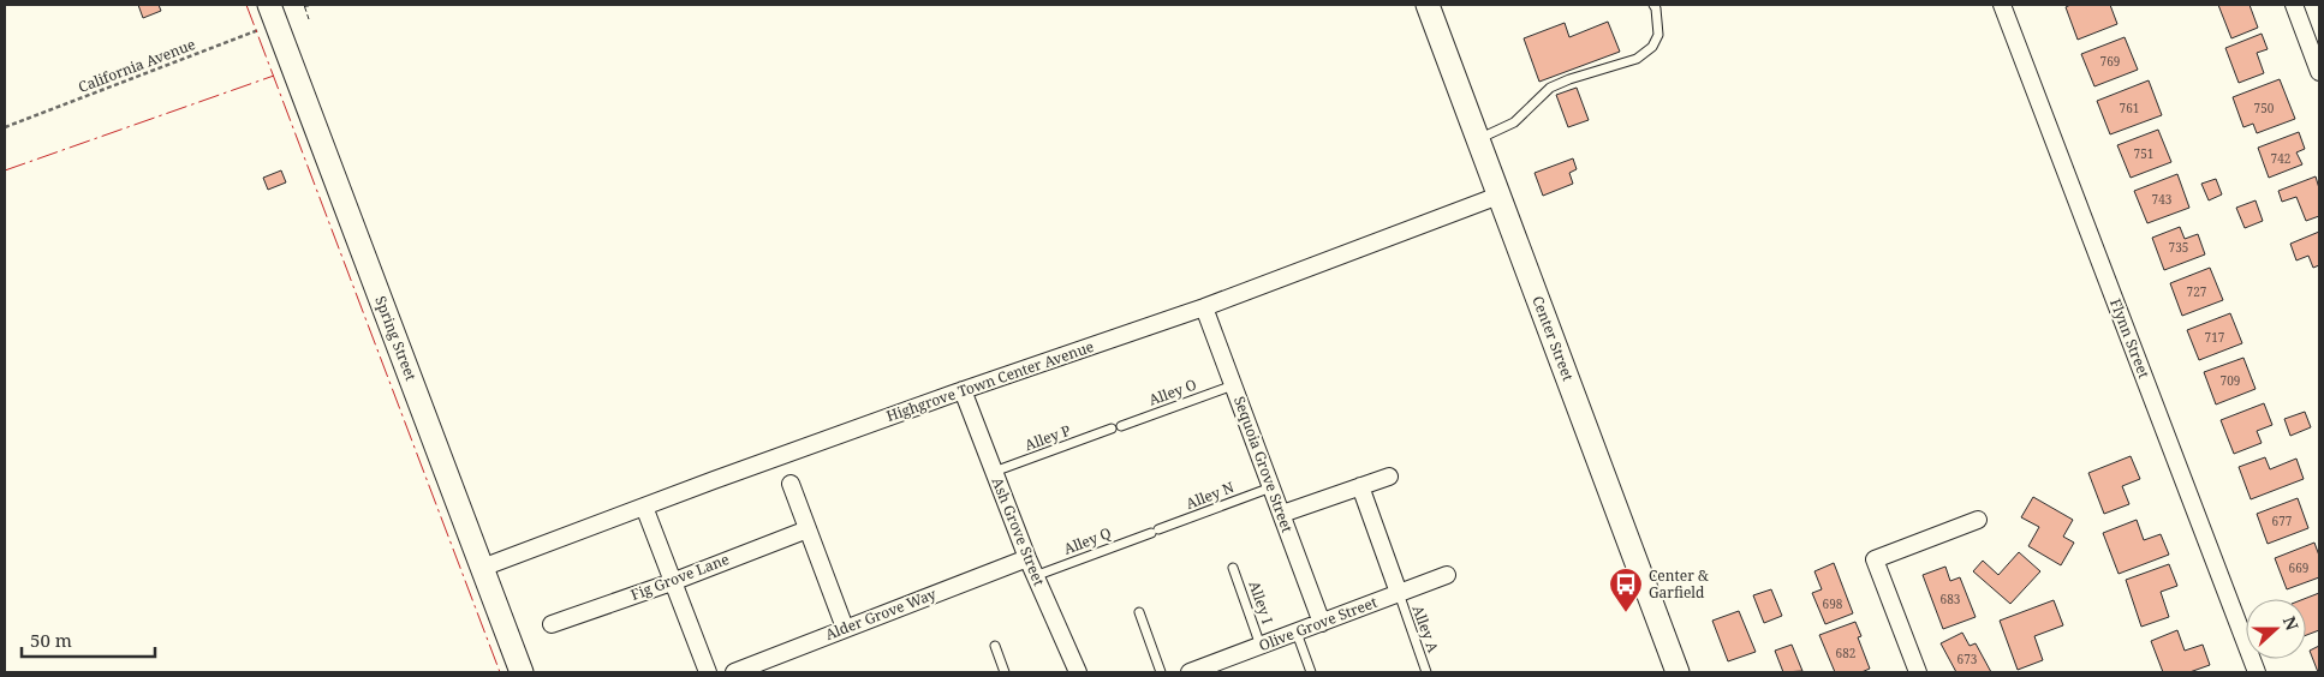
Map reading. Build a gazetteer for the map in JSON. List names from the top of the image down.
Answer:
{
  "streets": {
    "main road": ["Spring Street", "Center Street"],
    "street": [
      "Flynn Street",
      "Highgrove Town Center Avenue",
      "Sequoia Grove Street",
      "Ash Grove Street",
      "Fig Grove Lane",
      "Alder Grove Way",
      "Olive Grove Street"
    ],
    "lane": [
      "Alley O",
      "Alley P",
      "Alley N",
      "Alley Q",
      "Alley I",
      "Alley A"
    ],
    "path": ["California Avenue"]
  },
  "crossings": [
    ["California Avenue", "Spring Street"],
    ["Spring Street", "Highgrove Town Center Avenue"],
    ["Center Street", "Highgrove Town Center Avenue"],
    ["Highgrove Town Center Avenue", "Sequoia Grove Street"],
    ["Highgrove Town Center Avenue", "Ash Grove Street"],
    ["Alley O", "Sequoia Grove Street"],
    ["Alley P", "Ash Grove Street"],
    ["Sequoia Grove Street", "Alley N"],
    ["Sequoia Grove Street", "Olive Grove Street"],
    ["Alley N", "Alley Q"],
    ["Ash Grove Street", "Alley Q"],
    ["Ash Grove Street", "Alder Grove Way"],
    ["Alley I", "Olive Grove Street"],
    ["Olive Grove Street", "Alley A"]
  ],
  "places": {
    "bus stop": ["Center & Garfield"]
  },
  "house_numbers": [
    "769",
    "761",
    "750",
    "751",
    "742",
    "743",
    "735",
    "727",
    "717",
    "709",
    "677",
    "669",
    "683",
    "698",
    "682",
    "673"
  ],
  "scale_bar": "50 m",
  "north": "right"
}
